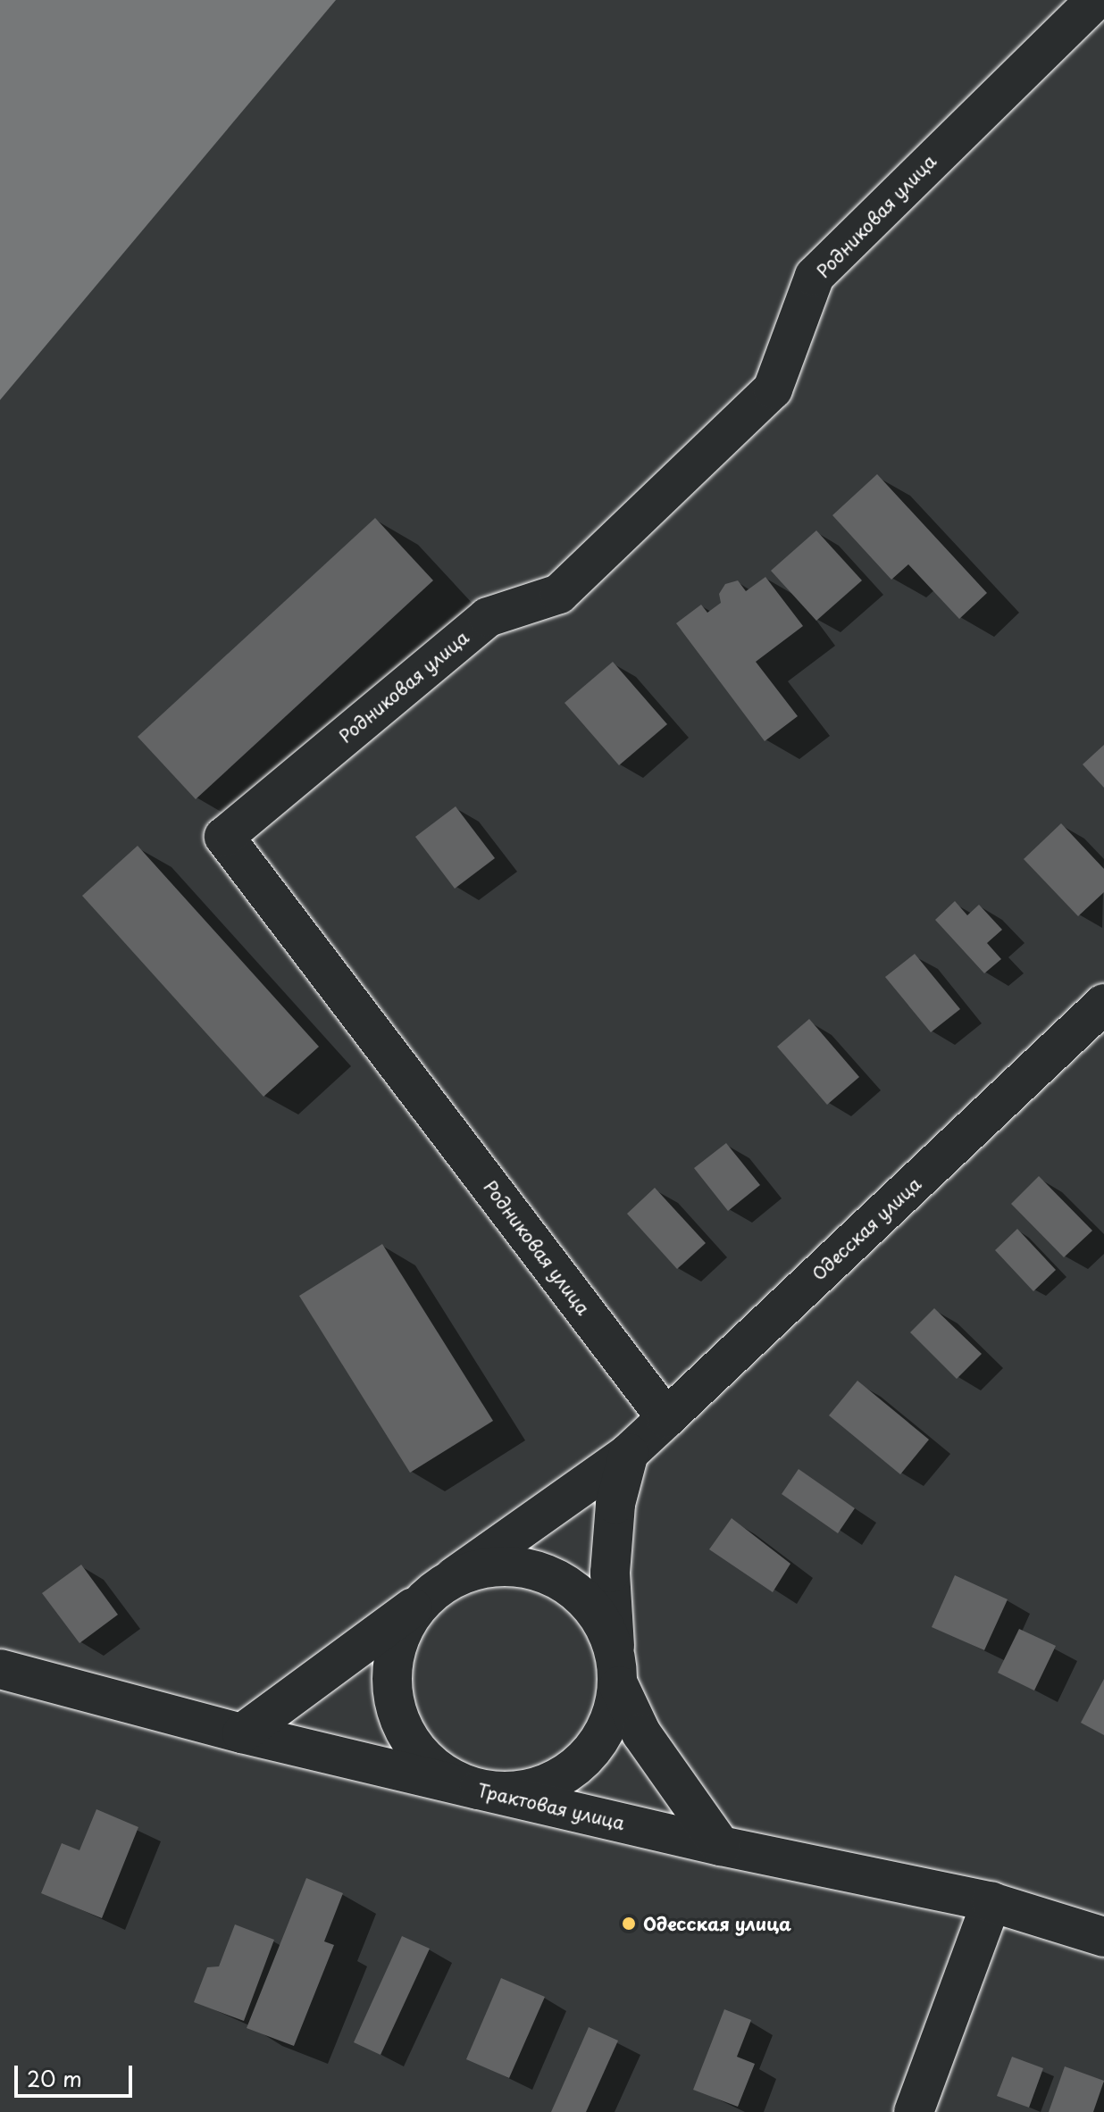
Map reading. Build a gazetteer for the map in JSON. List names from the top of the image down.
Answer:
{
  "streets": {
    "main road": ["Родниковая улица", "Одесская улица", "Трактовая улица"]
  },
  "crossings": [
    ["Родниковая улица", "Одесская улица"],
    ["Одесская улица", "Трактовая улица"]
  ],
  "places": ["Одесская улица"],
  "scale_bar": "20 m"
}
